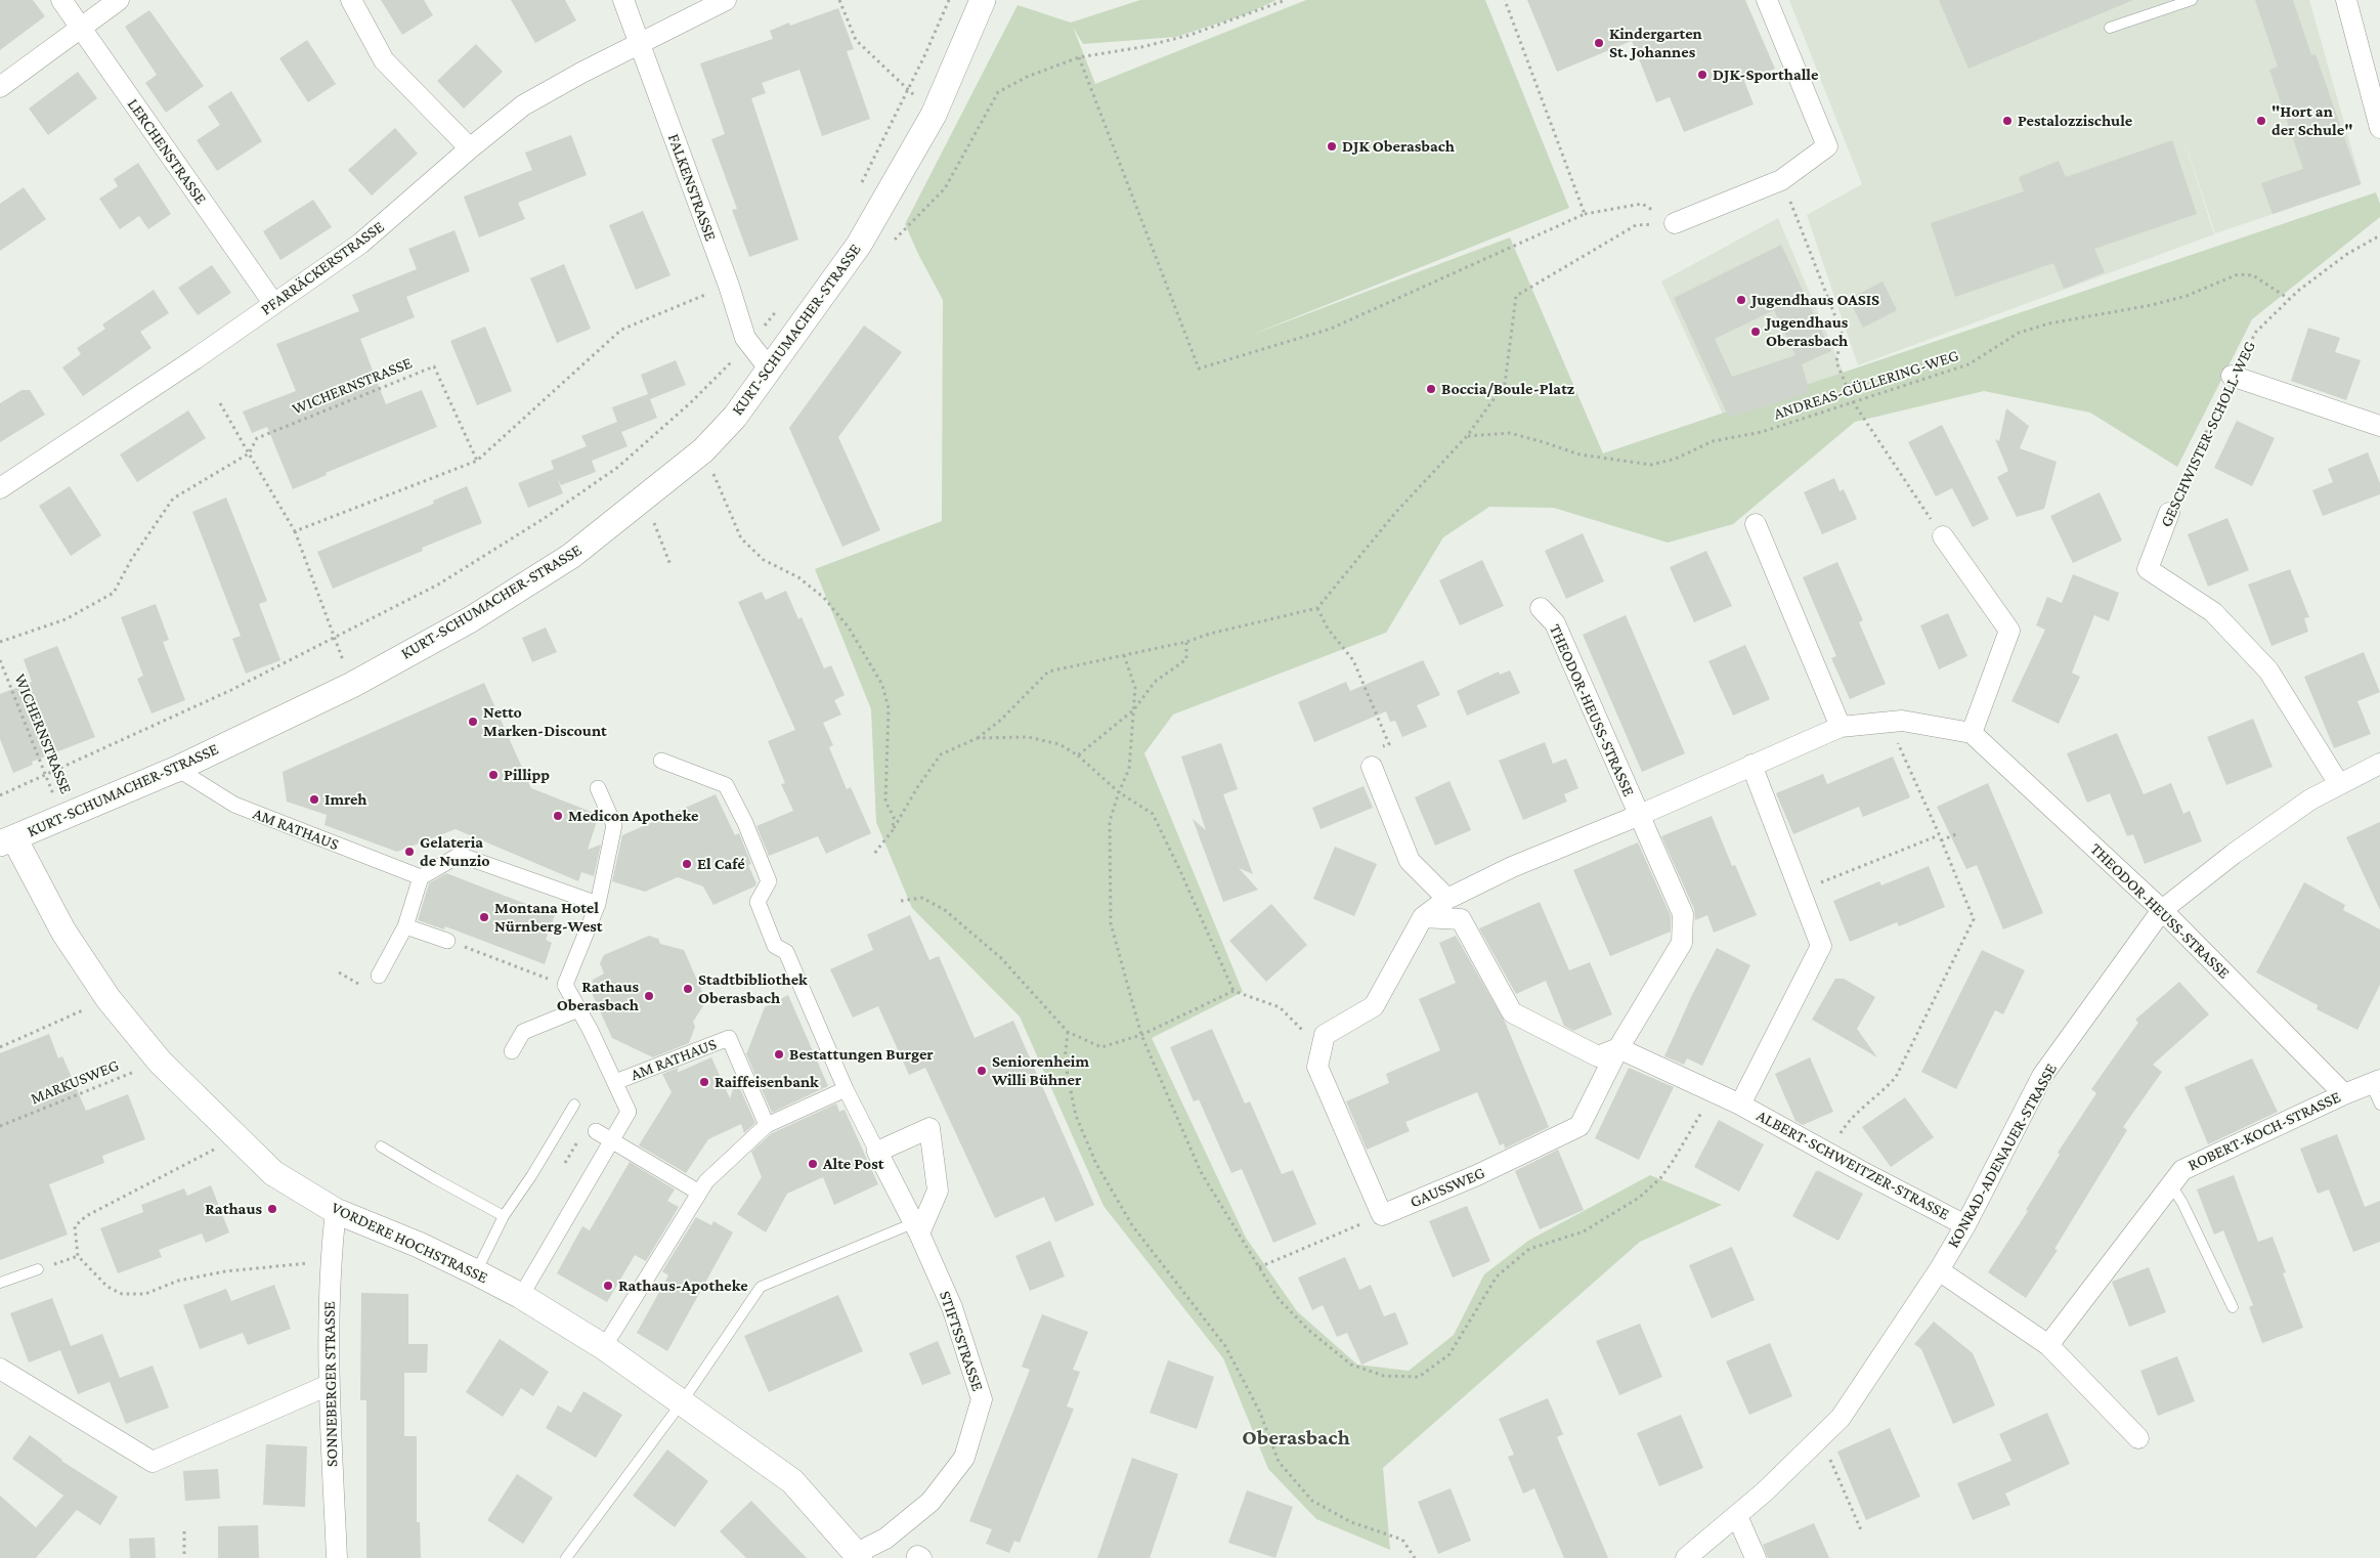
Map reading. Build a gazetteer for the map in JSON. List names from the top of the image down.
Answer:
{
  "streets": {
    "street": [
      "LERCHENSTRASSE",
      "FALKENSTRASSE",
      "PFARRÄCKERSTRASSE",
      "KURT-SCHUMACHER-STRASSE",
      "GESCHWISTER-SCHOLL-WEG",
      "THEODOR-HEUSS-STRASSE",
      "AM RATHAUS",
      "ROBERT-KOCH-STRASSE",
      "KONRAD-ADENAUER-STRASSE",
      "ALBERT-SCHWEITZER-STRASSE",
      "GAUSSWEG",
      "VORDERE HOCHSTRASSE",
      "STIFTSSTRASSE",
      "SONNEBERGER STRASSE"
    ],
    "path": ["ANDREAS-GÜLLERING-WEG", "WICHERNSTRASSE", "MARKUSWEG"]
  },
  "crossings": [
    ["LERCHENSTRASSE", "PFARRÄCKERSTRASSE"],
    ["FALKENSTRASSE", "PFARRÄCKERSTRASSE"],
    ["FALKENSTRASSE", "KURT-SCHUMACHER-STRASSE"],
    ["KURT-SCHUMACHER-STRASSE", "WICHERNSTRASSE"],
    ["KURT-SCHUMACHER-STRASSE", "AM RATHAUS"],
    ["KURT-SCHUMACHER-STRASSE", "VORDERE HOCHSTRASSE"],
    ["ANDREAS-GÜLLERING-WEG", "GESCHWISTER-SCHOLL-WEG"],
    ["GESCHWISTER-SCHOLL-WEG", "KONRAD-ADENAUER-STRASSE"],
    ["THEODOR-HEUSS-STRASSE", "ROBERT-KOCH-STRASSE"],
    ["THEODOR-HEUSS-STRASSE", "KONRAD-ADENAUER-STRASSE"],
    ["THEODOR-HEUSS-STRASSE", "ALBERT-SCHWEITZER-STRASSE"],
    ["AM RATHAUS", "VORDERE HOCHSTRASSE"],
    ["MARKUSWEG", "VORDERE HOCHSTRASSE"],
    ["KONRAD-ADENAUER-STRASSE", "ALBERT-SCHWEITZER-STRASSE"],
    ["ALBERT-SCHWEITZER-STRASSE", "GAUSSWEG"],
    ["VORDERE HOCHSTRASSE", "STIFTSSTRASSE"],
    ["VORDERE HOCHSTRASSE", "SONNEBERGER STRASSE"]
  ],
  "districts": ["Oberasbach"],
  "places": [
    "Kindergarten St. Johannes",
    "DJK-Sporthalle",
    "Pestalozzischule",
    "\"Hort an der Schule\"",
    "DJK Oberasbach",
    "Jugendhaus OASIS",
    "Jugendhaus Oberasbach",
    "Boccia/Boule-Platz",
    "Netto Marken-Discount",
    "Pillipp",
    "Imreh",
    "Medicon Apotheke",
    "Gelateria de Nunzio",
    "El Café",
    "Montana Hotel Nürnberg-West",
    "Stadtbibliothek Oberasbach",
    "Rathaus Oberasbach",
    "Bestattungen Burger",
    "Seniorenheim Willi Bühner",
    "Raiffeisenbank",
    "Alte Post",
    "Rathaus",
    "Rathaus-Apotheke"
  ]
}
